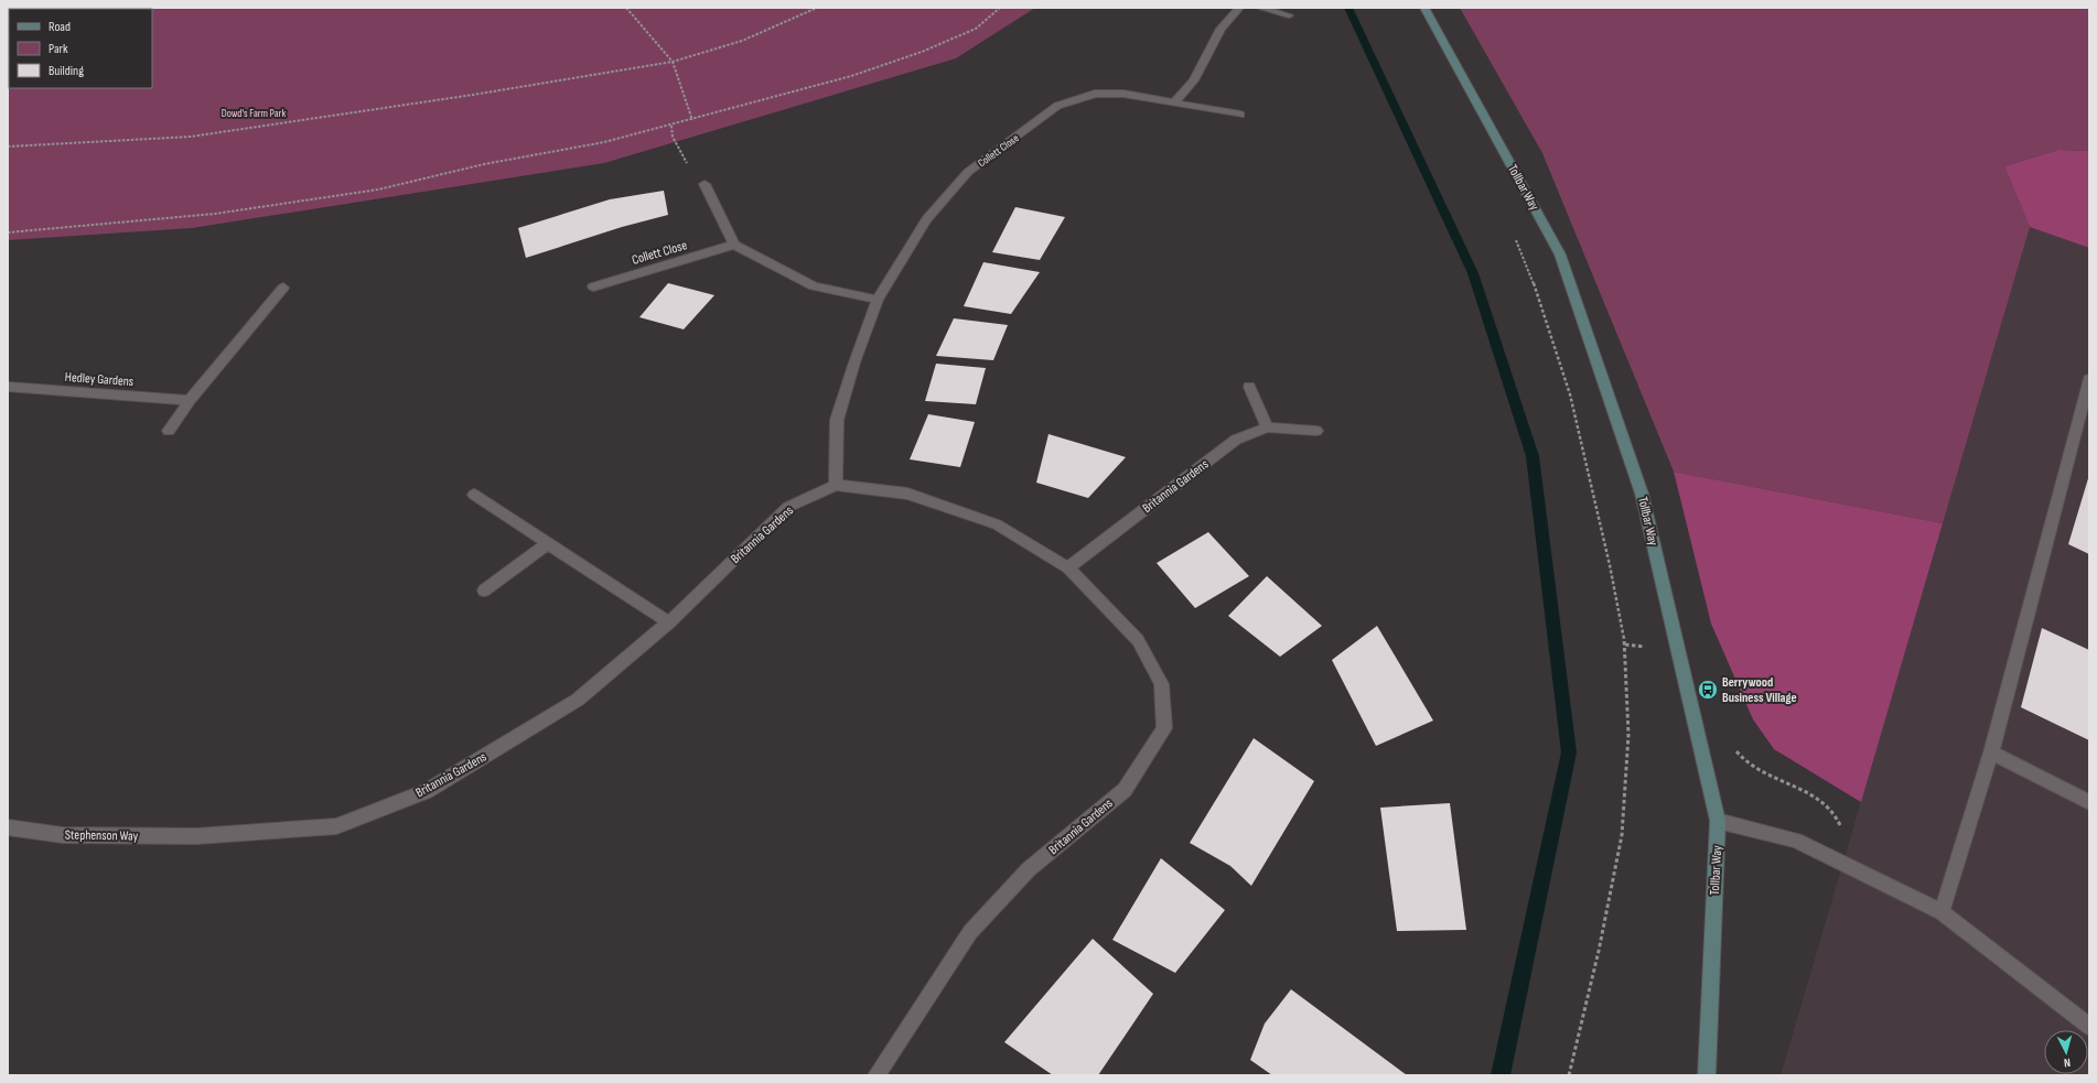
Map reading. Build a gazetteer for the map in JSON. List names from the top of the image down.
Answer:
{
  "streets": {
    "main road": ["Tollbar Way"],
    "street": [
      "Collett Close",
      "Hedley Gardens",
      "Britannia Gardens",
      "Stephenson Way"
    ]
  },
  "crossings": [
    ["Collett Close", "Britannia Gardens"],
    ["Britannia Gardens", "Stephenson Way"]
  ],
  "parks": ["Dowd's Farm Park"],
  "places": {
    "bus stop": ["Berrywood Business Village"]
  },
  "legend": ["Road", "Park", "Building"],
  "north": "bottom"
}
